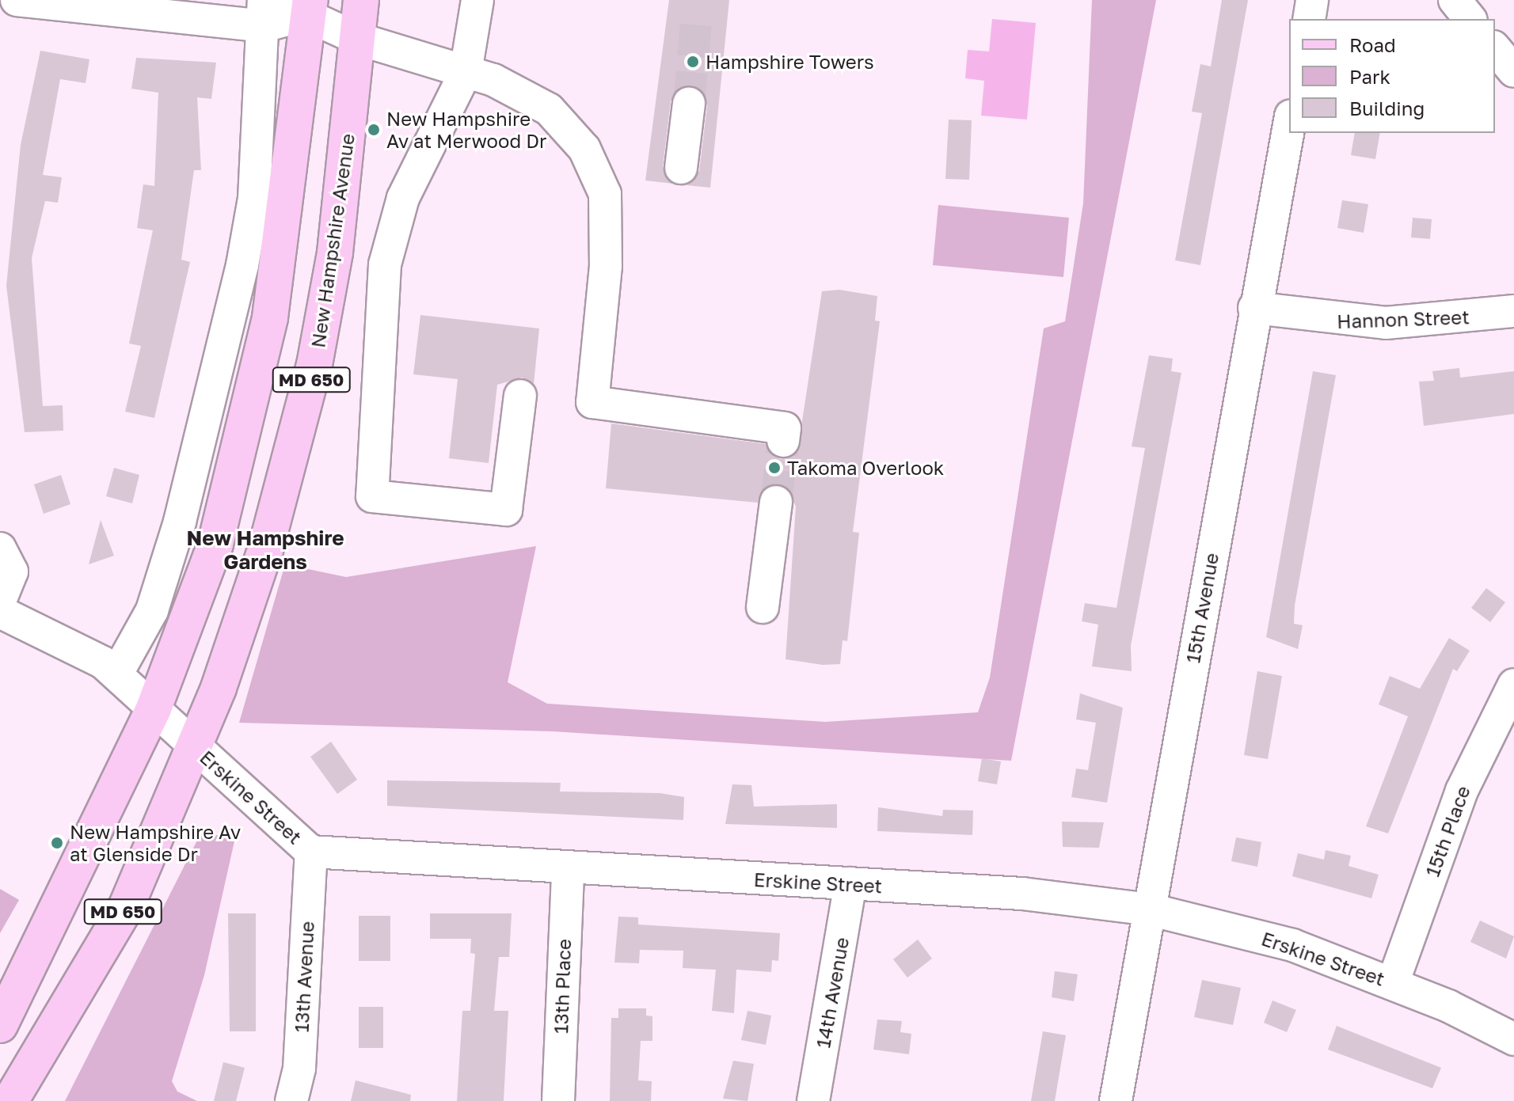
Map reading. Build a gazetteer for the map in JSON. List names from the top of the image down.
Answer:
{
  "streets": {
    "main road": ["New Hampshire Avenue", "MD 650"],
    "street": [
      "Hannon Street",
      "15th Avenue",
      "Erskine Street",
      "15th Place",
      "13th Avenue",
      "13th Place",
      "14th Avenue"
    ]
  },
  "crossings": [
    ["New Hampshire Avenue", "Erskine Street"],
    ["Hannon Street", "15th Avenue"],
    ["MD 650", "Erskine Street"],
    ["15th Avenue", "Erskine Street"],
    ["Erskine Street", "15th Place"],
    ["Erskine Street", "13th Avenue"],
    ["Erskine Street", "13th Place"],
    ["Erskine Street", "14th Avenue"]
  ],
  "districts": ["New Hampshire Gardens"],
  "places": [
    "Hampshire Towers",
    "New Hampshire Av at Merwood Dr",
    "Takoma Overlook",
    "New Hampshire Av at Glenside Dr"
  ],
  "legend": ["Road", "Park", "Building"]
}
